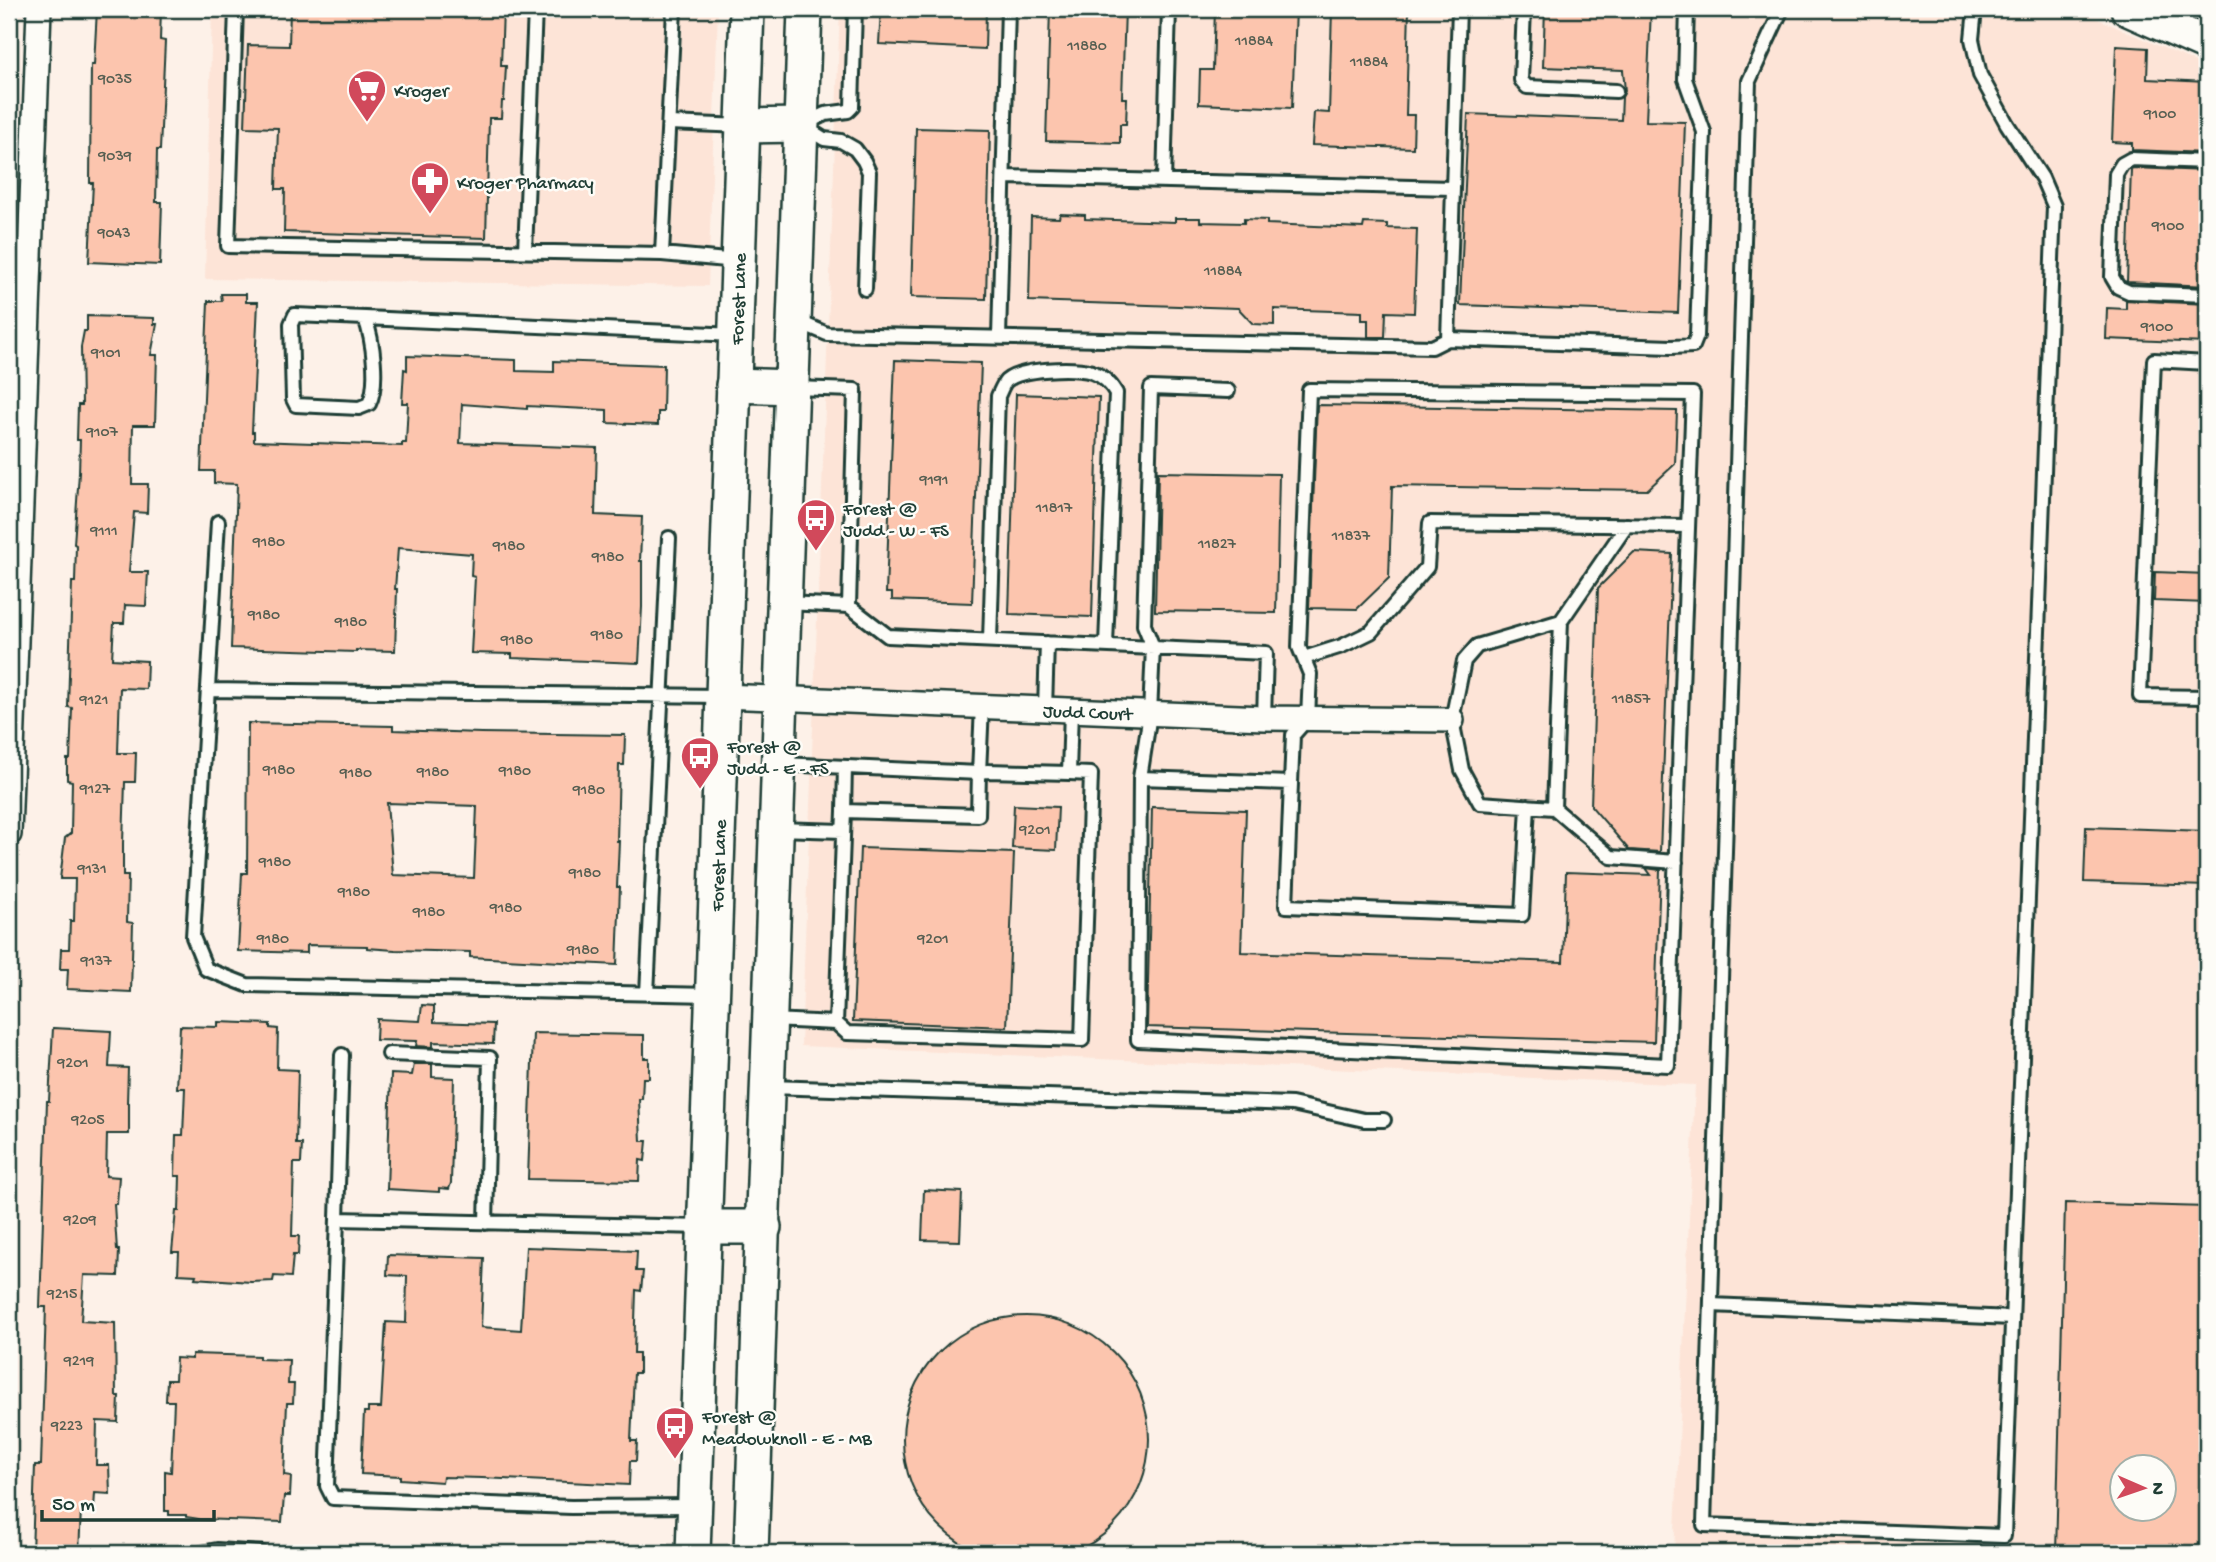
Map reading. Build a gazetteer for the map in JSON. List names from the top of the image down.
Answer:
{
  "streets": {
    "main road": ["Forest Lane"],
    "street": ["Judd Court"]
  },
  "crossings": [
    ["Forest Lane", "Judd Court"]
  ],
  "places": {
    "supermarket": ["Kroger"],
    "pharmacy": ["Kroger Pharmacy"],
    "bus stop": ["Forest @ Judd - W - FS", "Forest @ Judd - E - FS", "Forest @ Meadowknoll - E - MB"]
  },
  "house_numbers": [
    "11884",
    "11880",
    "11884",
    "9035",
    "9100",
    "9039",
    "9100",
    "9043",
    "11884",
    "9100",
    "9101",
    "9107",
    "9191",
    "11817",
    "9111",
    "11837",
    "9180",
    "11827",
    "9180",
    "9180",
    "9180",
    "9180",
    "9180",
    "9180",
    "11857",
    "9121",
    "9180",
    "9180",
    "9180",
    "9180",
    "9127",
    "9180",
    "9201",
    "9180",
    "9131",
    "9180",
    "9180",
    "9180",
    "9180",
    "9180",
    "9201",
    "9180",
    "9137",
    "9201",
    "9205",
    "9209",
    "9215",
    "9219",
    "9223"
  ],
  "scale_bar": "50 m",
  "north": "right"
}
